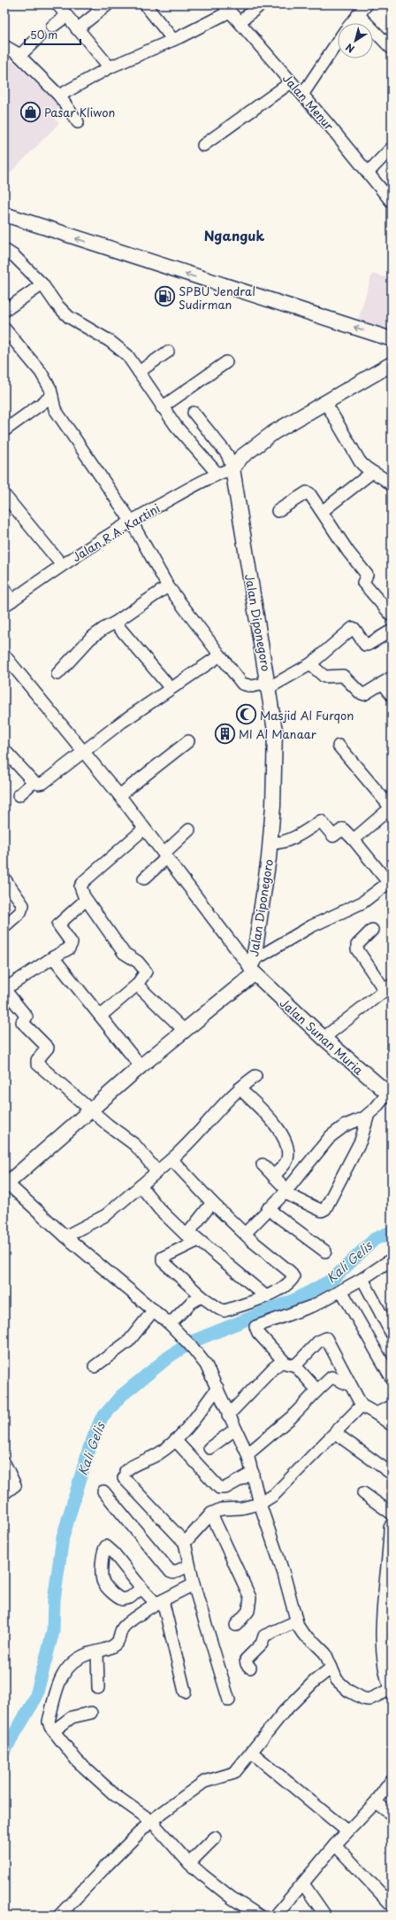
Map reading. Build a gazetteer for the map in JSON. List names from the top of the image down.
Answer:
{
  "streets": {
    "main road": ["Jalan Diponegoro", "Jalan Sunan Muria"],
    "street": ["Jalan Menur", "Jalan R.A. Kartini"]
  },
  "crossings": [
    ["Jalan R.A. Kartini", "Jalan Diponegoro"],
    ["Jalan Diponegoro", "Jalan Sunan Muria"]
  ],
  "districts": ["Nganguk"],
  "water": ["Kali Gelis"],
  "places": {
    "shop": ["Pasar Kliwon"],
    "fuel station": ["SPBU Jendral Sudirman"],
    "mosque": ["Masjid Al Furqon"],
    "building": ["MI Al Manaar"]
  },
  "scale_bar": "50 m",
  "north": "bottom left"
}
